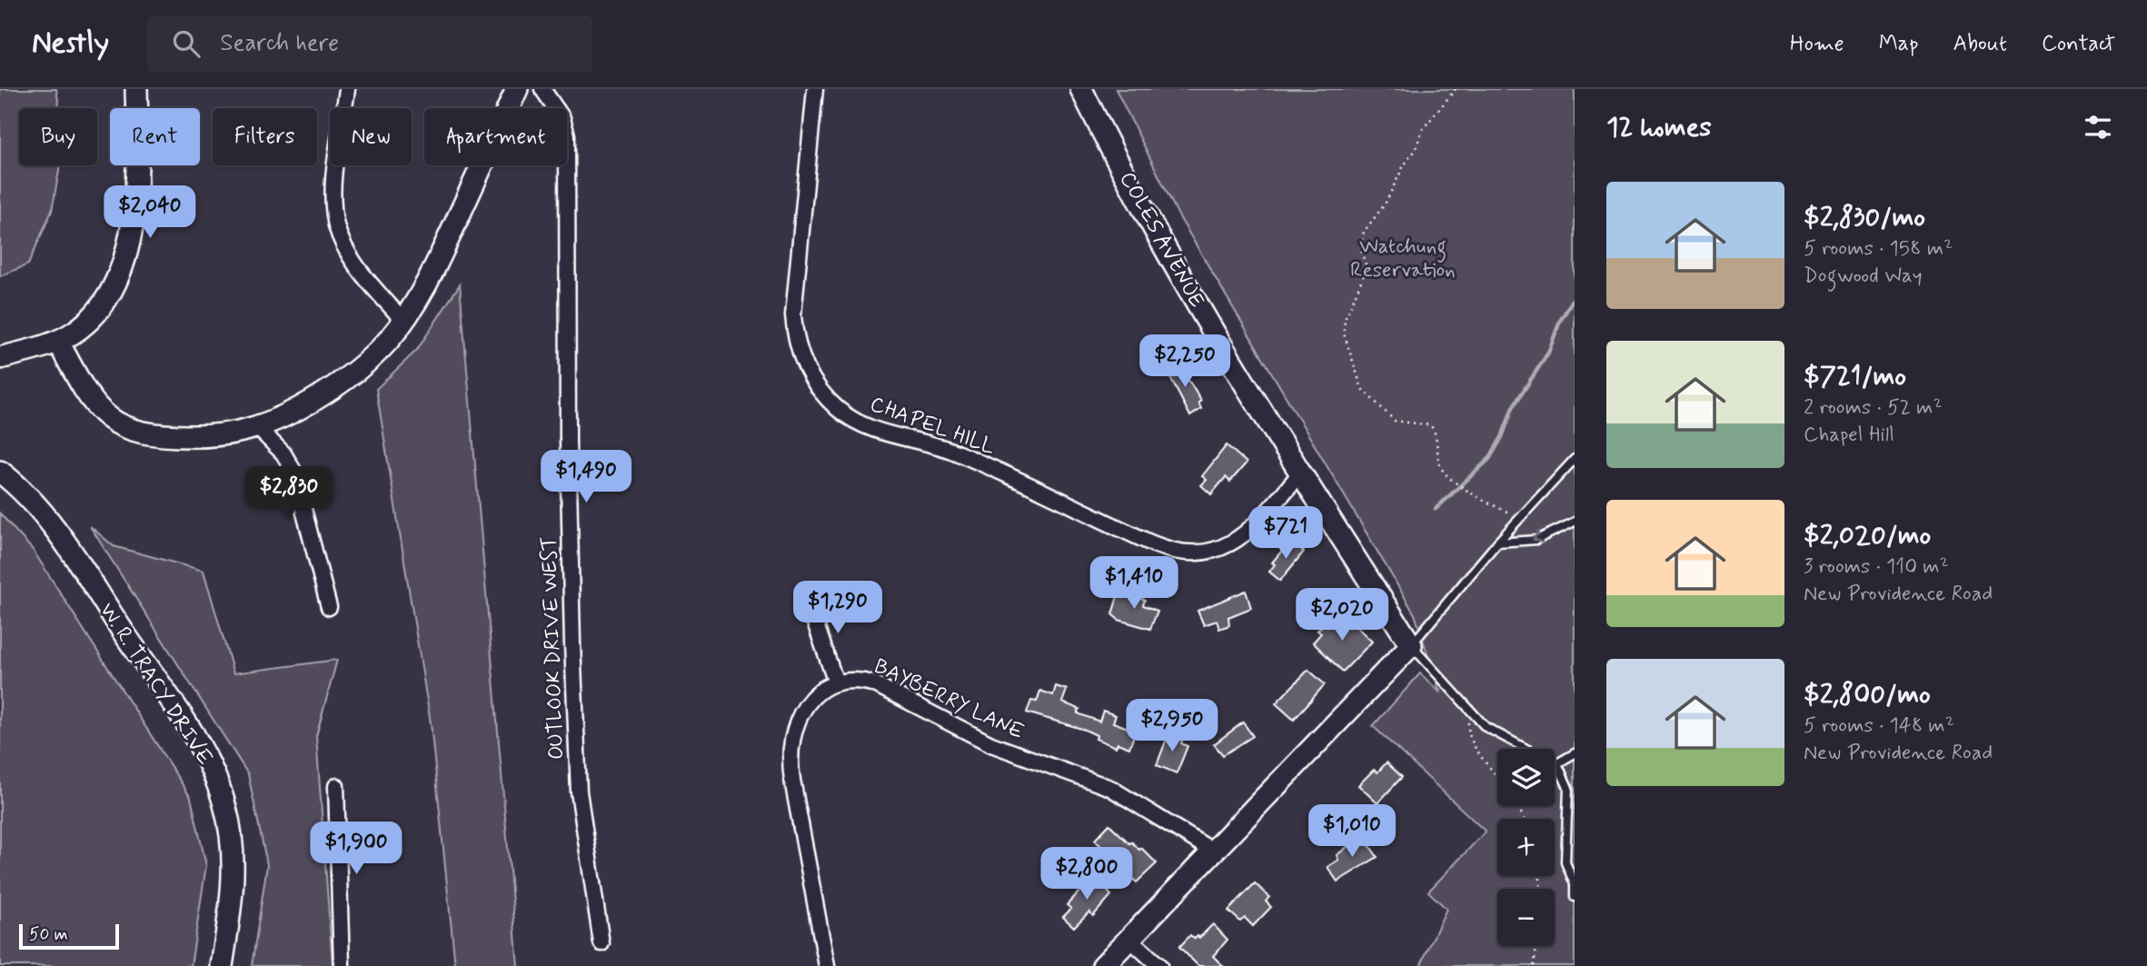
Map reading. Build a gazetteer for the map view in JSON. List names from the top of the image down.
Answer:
{
  "streets": {
    "street": [
      "COLES AVENUE",
      "CHAPEL HILL",
      "OUTLOOK DRIVE WEST",
      "W. R. TRACY DRIVE",
      "BAYBERRY LANE"
    ]
  },
  "crossings": [
    ["COLES AVENUE", "CHAPEL HILL"]
  ],
  "parks": ["Watchung Reservation"],
  "scale_bar": "50 m",
  "page": {
    "header": "Nestly",
    "search": "Search here",
    "nav": [
      "Home",
      "Map",
      "About",
      "Contact"
    ],
    "heading": "12 homes",
    "chip": [
      "Buy",
      "Rent",
      "Filters",
      "New",
      "Apartment"
    ],
    "list": [
      {
        "name": "$2,830/mo",
        "note": "5 rooms · 158 m² · Dogwood Way"
      },
      {
        "name": "$721/mo",
        "note": "2 rooms · 52 m² · Chapel Hill"
      },
      {
        "name": "$2,020/mo",
        "note": "3 rooms · 110 m² · New Providence Road"
      },
      {
        "name": "$2,800/mo",
        "note": "5 rooms · 148 m² · New Providence Road"
      }
    ],
    "price": [
      "$2,040",
      "$2,250",
      "$1,490",
      "$2,830",
      "$721",
      "$1,410",
      "$1,290",
      "$2,020",
      "$2,950",
      "$1,010",
      "$1,900",
      "$2,800"
    ],
    "map_buttons": ["+", "−"],
    "scale": "50 m"
  }
}
